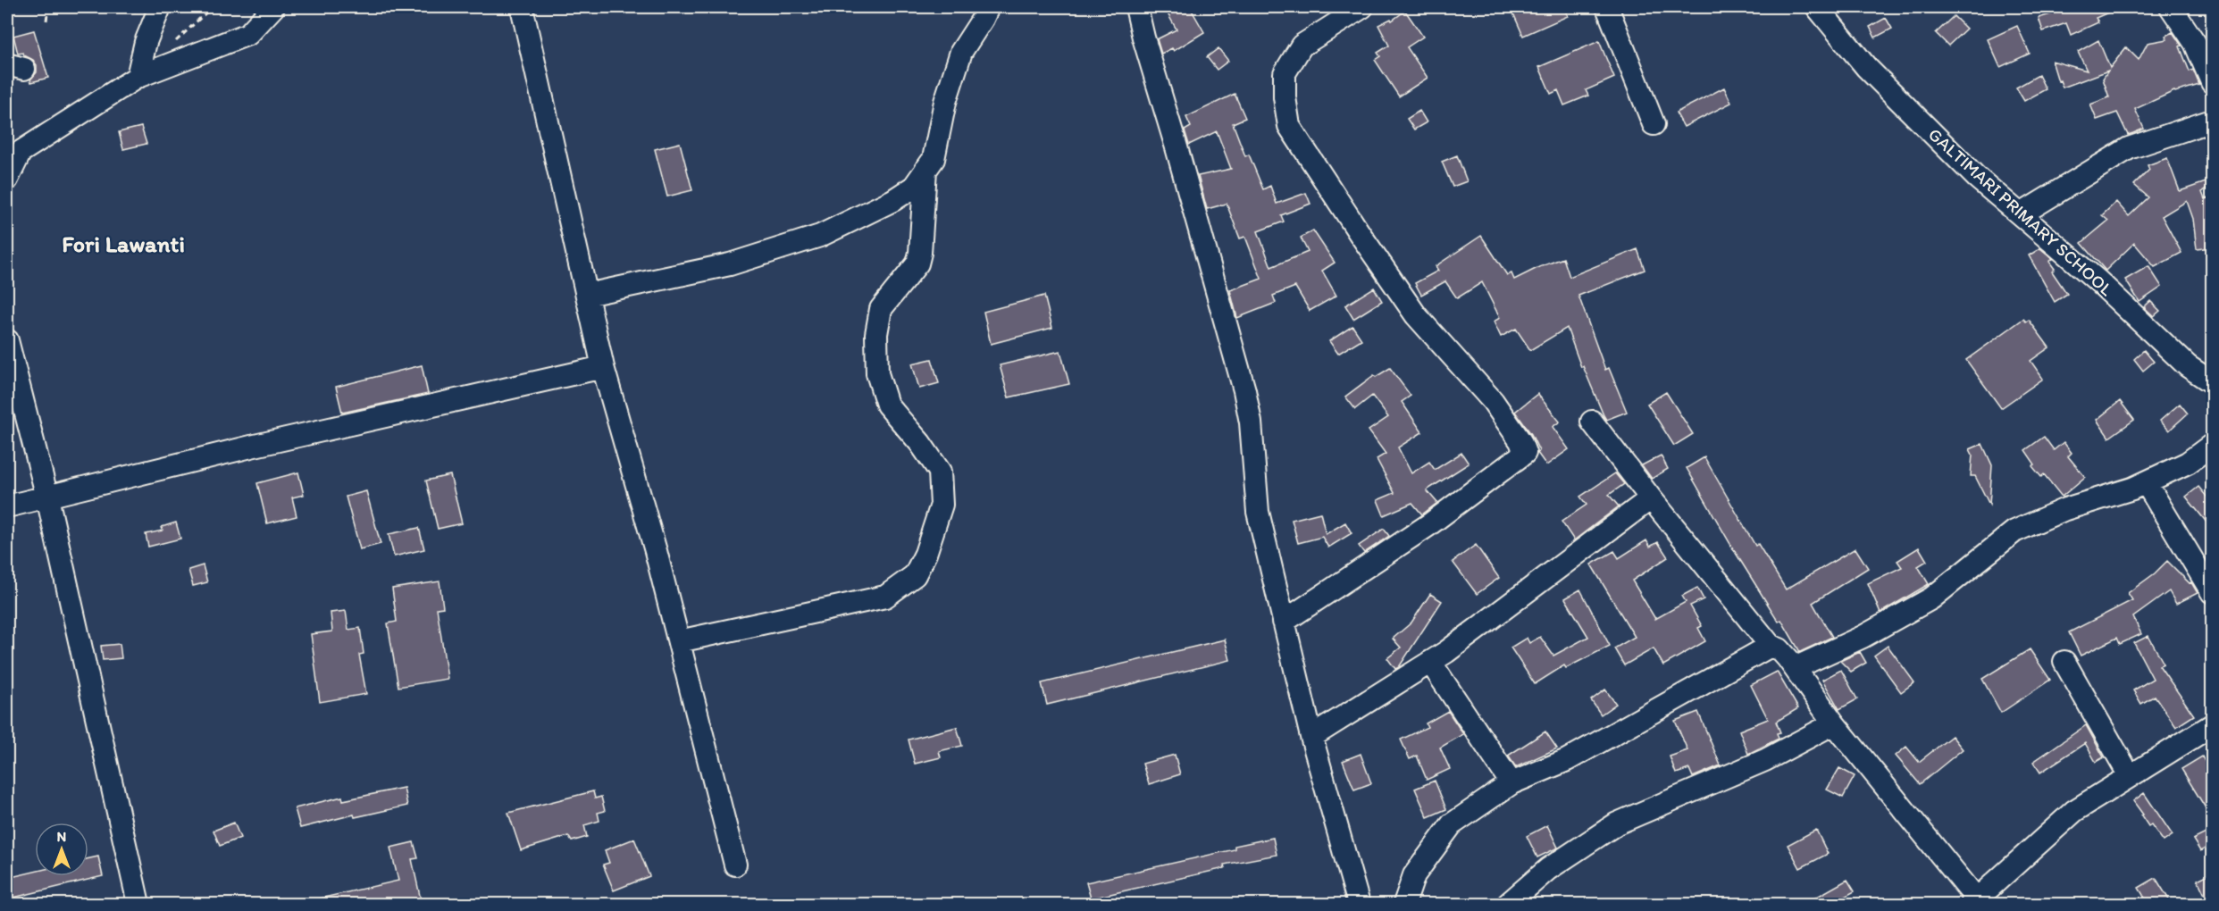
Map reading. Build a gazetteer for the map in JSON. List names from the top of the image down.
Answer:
{
  "streets": {
    "street": ["GALTIMARI PRIMARY SCHOOL"]
  },
  "districts": ["Fori Lawanti"],
  "north": "top"
}
